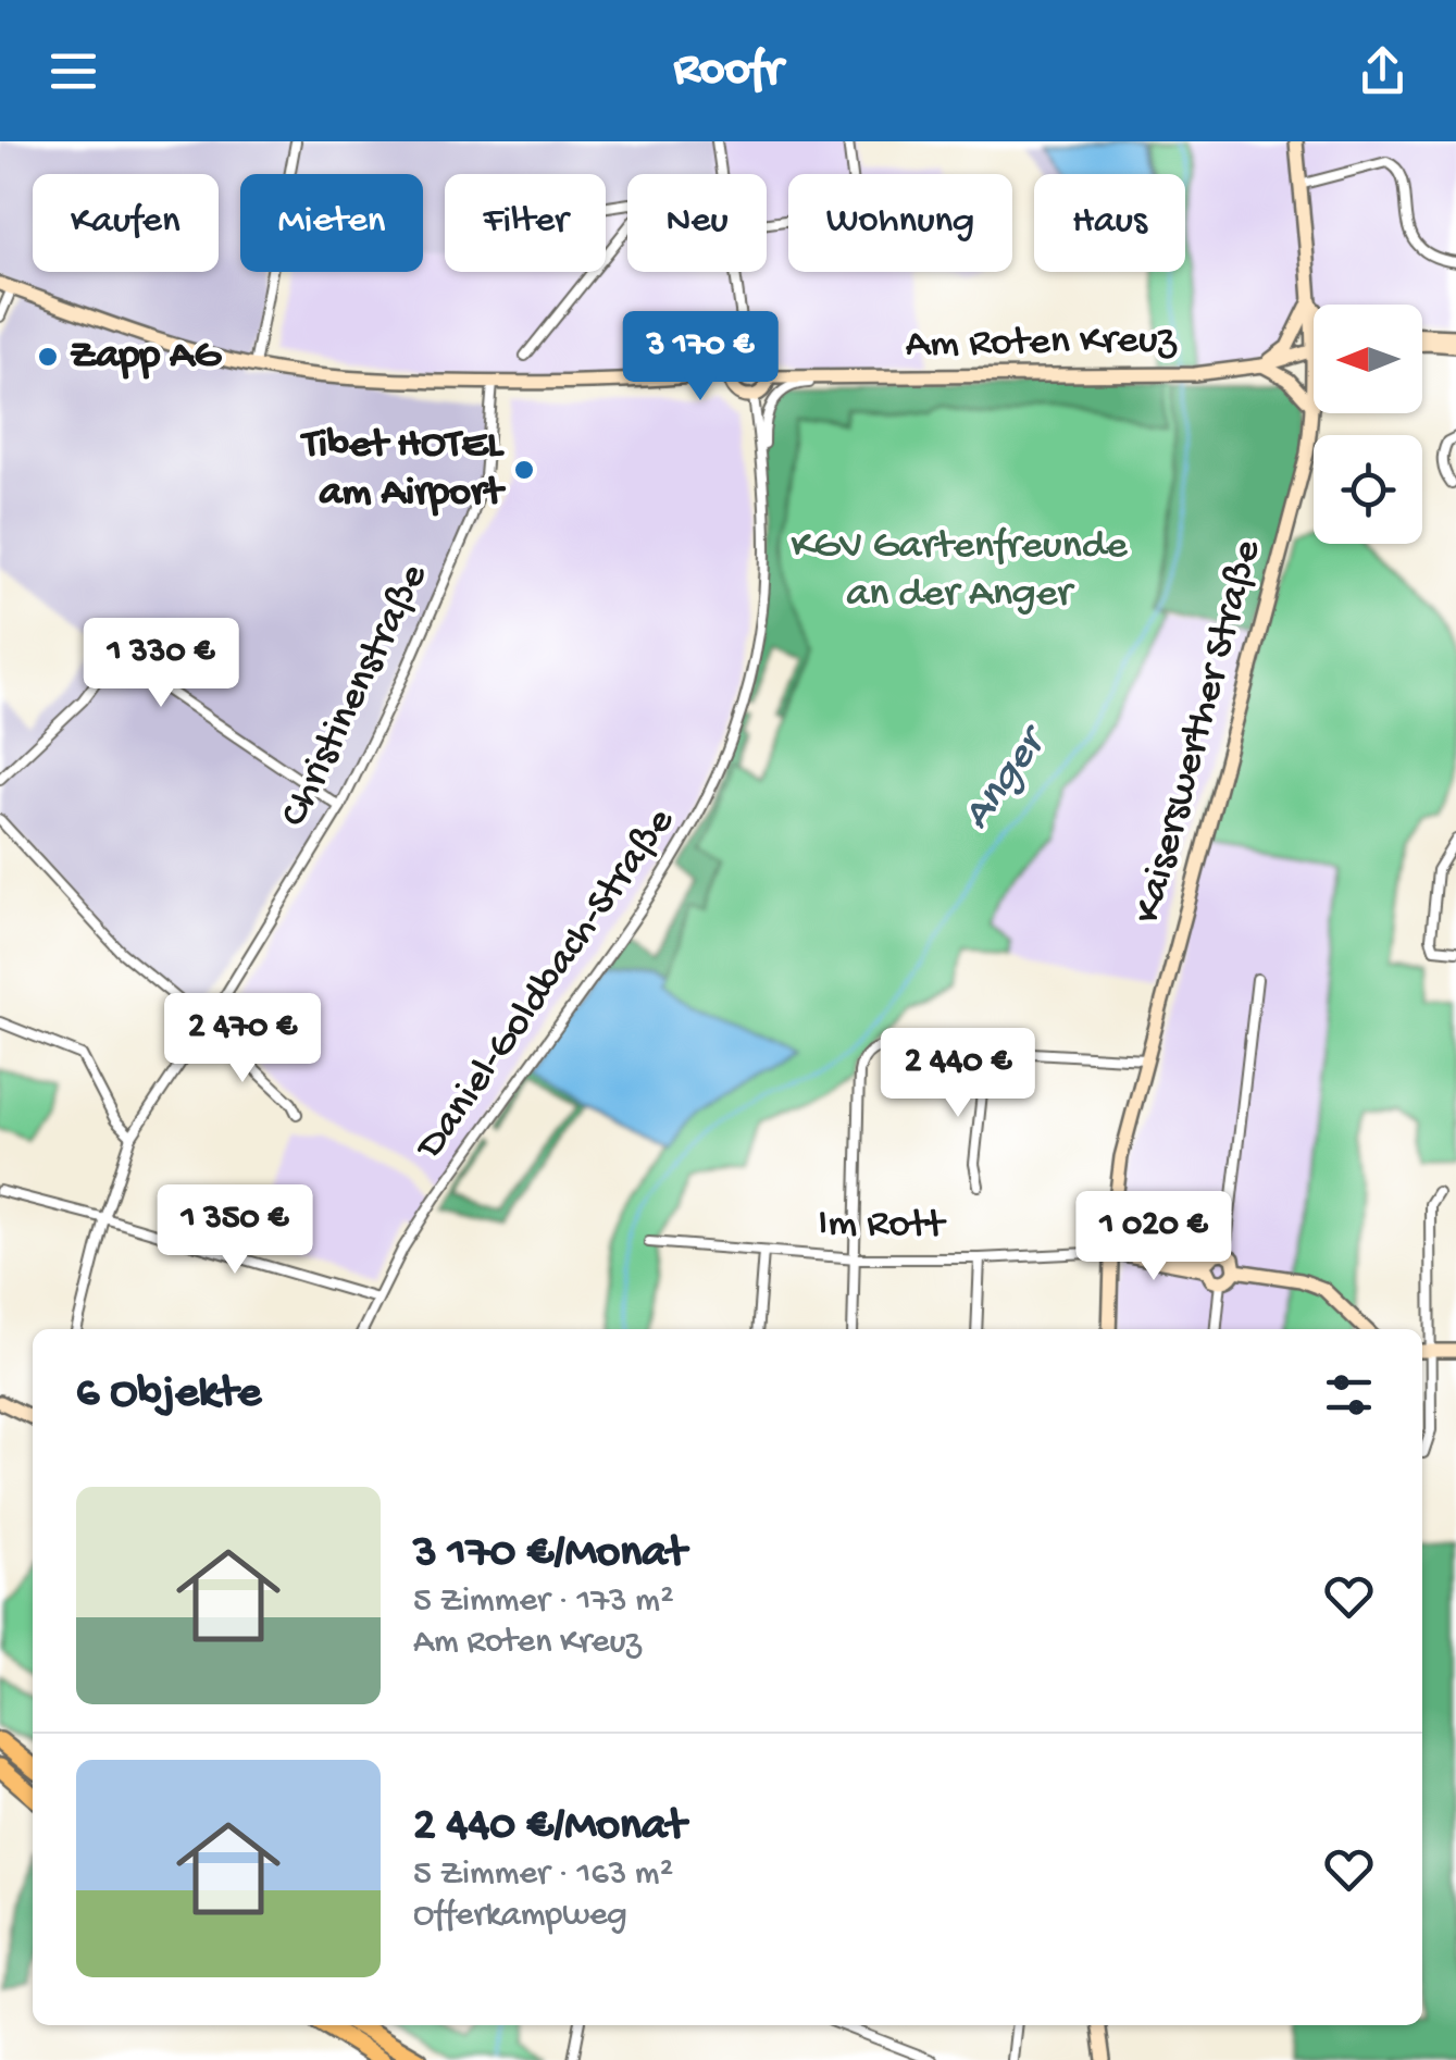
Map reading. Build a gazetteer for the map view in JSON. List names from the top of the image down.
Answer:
{
  "streets": {
    "street": [
      "Am Roten Kreuz",
      "Christinenstraße",
      "Kaiserswerther Straße",
      "Daniel-Goldbach-Straße",
      "Im Rott"
    ]
  },
  "crossings": [
    ["Am Roten Kreuz", "Kaiserswerther Straße"],
    ["Am Roten Kreuz", "Daniel-Goldbach-Straße"],
    ["Kaiserswerther Straße", "Im Rott"]
  ],
  "water": ["Anger"],
  "parks": ["KGV Gartenfreunde an der Anger"],
  "places": ["Zapp AG", "Tibet HOTEL am Airport"],
  "north": "left",
  "page": {
    "header": "Roofr",
    "chip": [
      "Kaufen",
      "Mieten",
      "Filter",
      "Neu",
      "Wohnung",
      "Haus"
    ],
    "price": [
      "3 170 €",
      "1 330 €",
      "2 470 €",
      "2 440 €",
      "1 350 €",
      "1 020 €"
    ],
    "heading": "6 Objekte",
    "list": [
      {
        "name": "3 170 €/Monat",
        "note": "5 Zimmer · 173 m² · Am Roten Kreuz"
      },
      {
        "name": "2 440 €/Monat",
        "note": "5 Zimmer · 163 m² · Offerkampweg"
      }
    ]
  }
}
